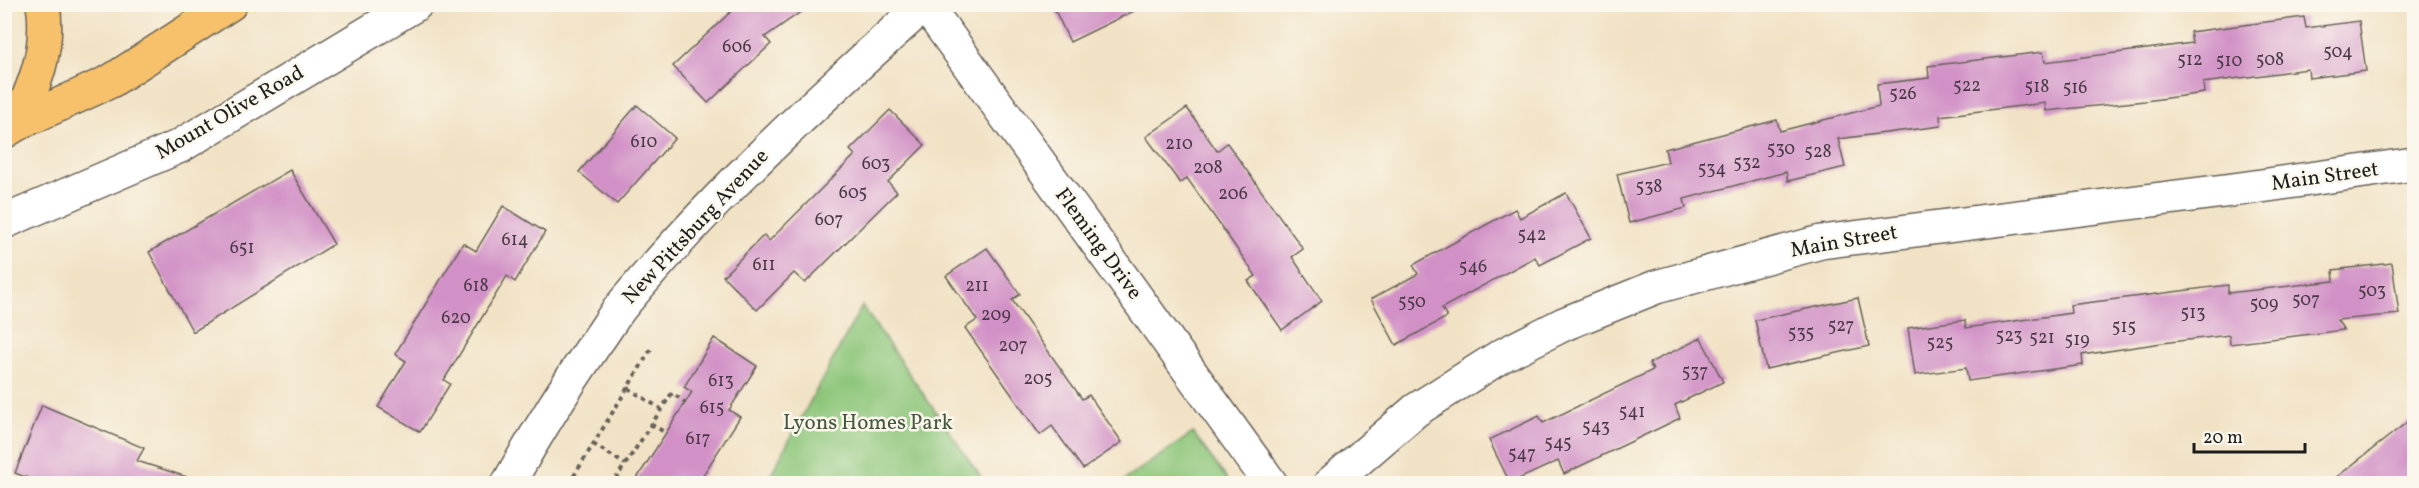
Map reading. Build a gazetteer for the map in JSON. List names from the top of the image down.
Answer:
{
  "streets": {
    "street": [
      "Mount Olive Road",
      "Main Street",
      "New Pittsburg Avenue",
      "Fleming Drive"
    ]
  },
  "crossings": [
    ["New Pittsburg Avenue", "Fleming Drive"]
  ],
  "parks": ["Lyons Homes Park"],
  "house_numbers": [
    "606",
    "504",
    "512",
    "508",
    "510",
    "522",
    "518",
    "516",
    "526",
    "610",
    "210",
    "530",
    "528",
    "532",
    "603",
    "208",
    "534",
    "538",
    "605",
    "206",
    "607",
    "542",
    "614",
    "651",
    "611",
    "546",
    "618",
    "211",
    "503",
    "507",
    "550",
    "509",
    "513",
    "209",
    "620",
    "527",
    "515",
    "535",
    "523",
    "521",
    "519",
    "525",
    "207",
    "537",
    "205",
    "613",
    "615",
    "541",
    "543",
    "617",
    "545",
    "547"
  ],
  "scale_bar": "20 m"
}
